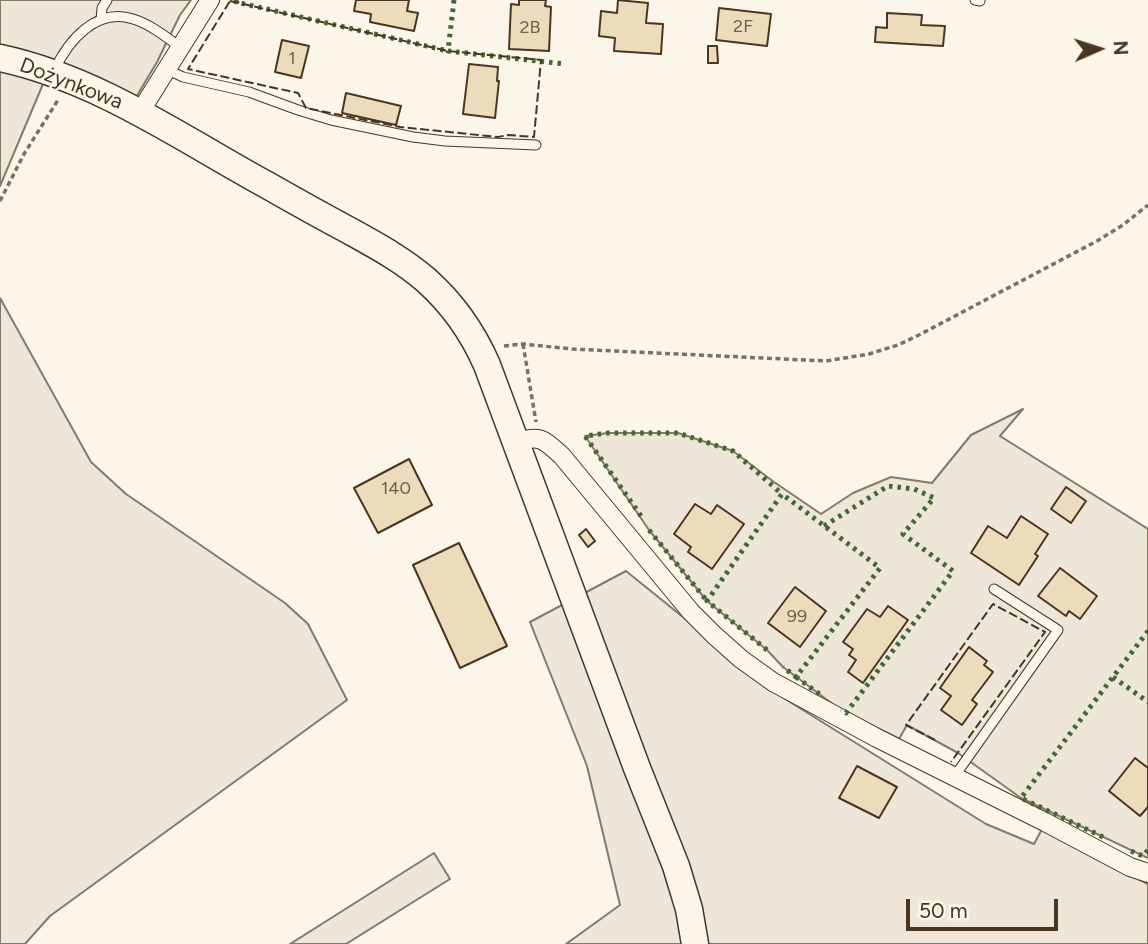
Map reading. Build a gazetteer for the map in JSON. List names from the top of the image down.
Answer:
{
  "streets": {
    "street": ["Dożynkowa"]
  },
  "house_numbers": [
    "2F",
    "2B",
    "1",
    "140",
    "99"
  ],
  "scale_bar": "50 m",
  "north": "right"
}
